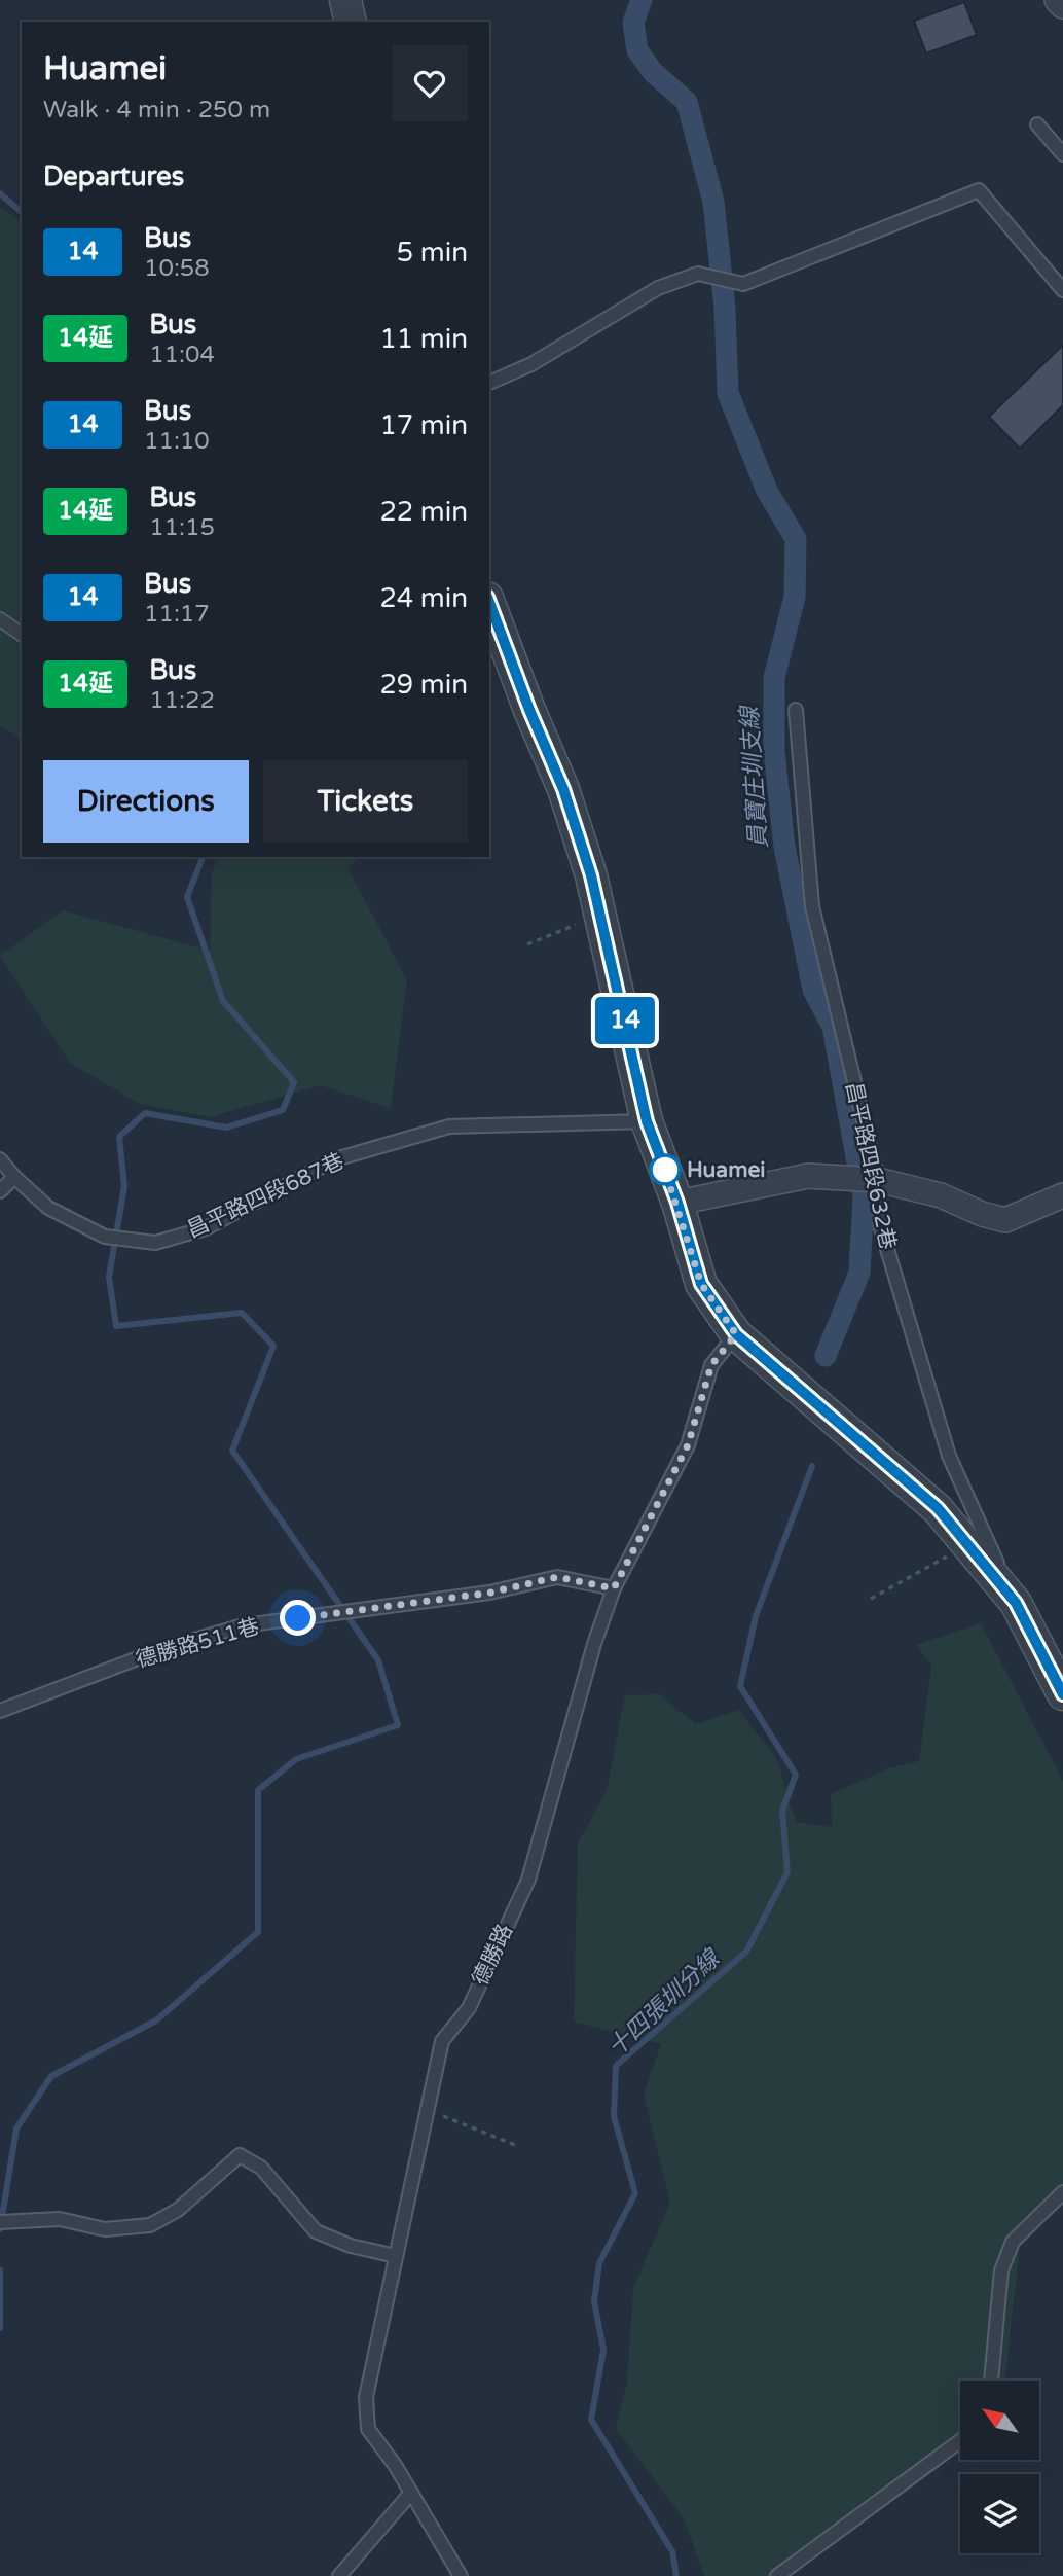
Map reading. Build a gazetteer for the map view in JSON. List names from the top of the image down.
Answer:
{
  "streets": {
    "lane": [
      "昌平路四段632巷",
      "昌平路四段687巷",
      "德勝路511巷",
      "德勝路"
    ]
  },
  "crossings": [
    ["德勝路511巷", "德勝路"]
  ],
  "water": ["員寶庄圳支線", "十四張圳分線"],
  "places": ["Huamei"],
  "lines": ["bus line 14"],
  "north": "top left",
  "page": {
    "on_map": "14",
    "heading": [
      ["Huamei", "Walk · 4 min · 250 m"],
      "Departures"
    ],
    "list": [
      {
        "mark": "14",
        "name": "Bus",
        "note": "10:58",
        "value": "5 min"
      },
      {
        "mark": "14延",
        "name": "Bus",
        "note": "11:04",
        "value": "11 min"
      },
      {
        "mark": "14",
        "name": "Bus",
        "note": "11:10",
        "value": "17 min"
      },
      {
        "mark": "14延",
        "name": "Bus",
        "note": "11:15",
        "value": "22 min"
      },
      {
        "mark": "14",
        "name": "Bus",
        "note": "11:17",
        "value": "24 min"
      },
      {
        "mark": "14延",
        "name": "Bus",
        "note": "11:22",
        "value": "29 min"
      }
    ],
    "buttons": ["Directions", "Tickets"]
  }
}
